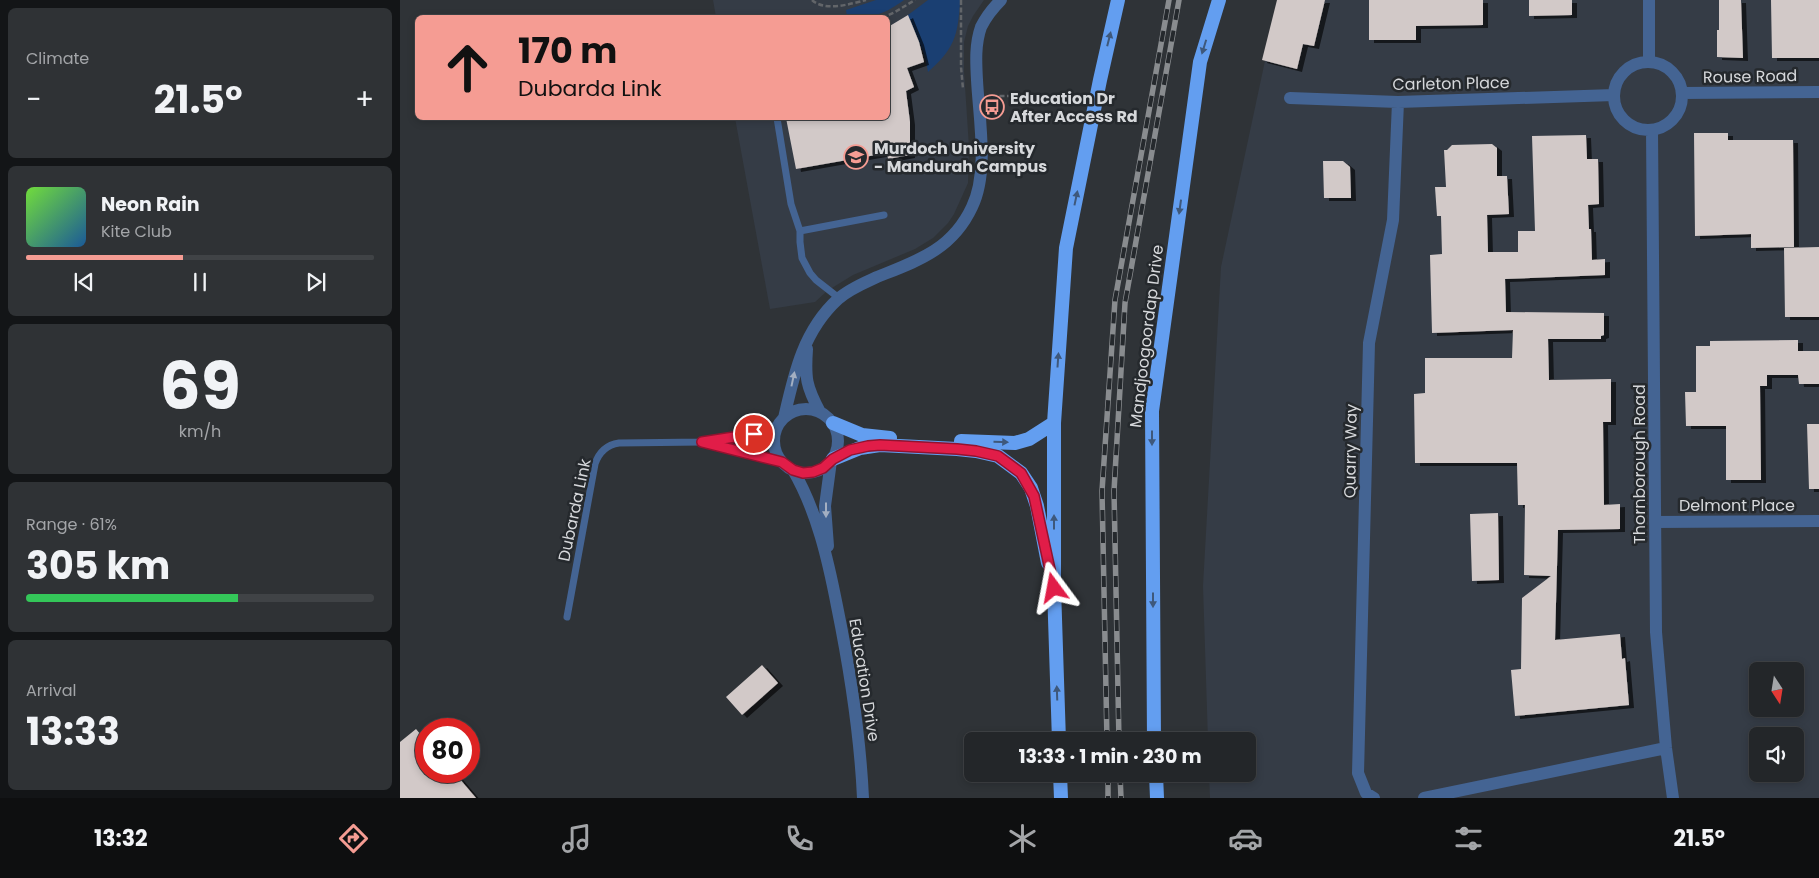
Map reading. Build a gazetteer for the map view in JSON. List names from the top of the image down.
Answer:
{
  "streets": {
    "highway": ["Mandjoogoordap Drive"],
    "street": [
      "Rouse Road",
      "Carleton Place",
      "Quarry Way",
      "Thornborough Road",
      "Delmont Place",
      "Education Drive"
    ],
    "lane": ["Dubarda Link"]
  },
  "crossings": [
    ["Rouse Road", "Carleton Place"],
    ["Rouse Road", "Thornborough Road"],
    ["Carleton Place", "Quarry Way"],
    ["Carleton Place", "Thornborough Road"],
    ["Thornborough Road", "Delmont Place"],
    ["Dubarda Link", "Education Drive"]
  ],
  "places": {
    "bus stop": ["Education Dr After Access Rd"],
    "school or university": ["Murdoch University - Mandurah Campus"]
  },
  "north": "bottom",
  "page": {
    "tile": [
      "Climate",
      ["69", "km/h"],
      ["Range · 61%", "305 km"],
      ["Arrival", "13:33"]
    ],
    "turn": ["170 m", "Dubarda Link"],
    "heat": ["−", "21.5°", "+"],
    "song": ["Neon Rain", "Kite Club"],
    "limit": "80",
    "trip": "13:33 · 1 min · 230 m",
    "tabs": ["13:32", "21.5°"]
  }
}
